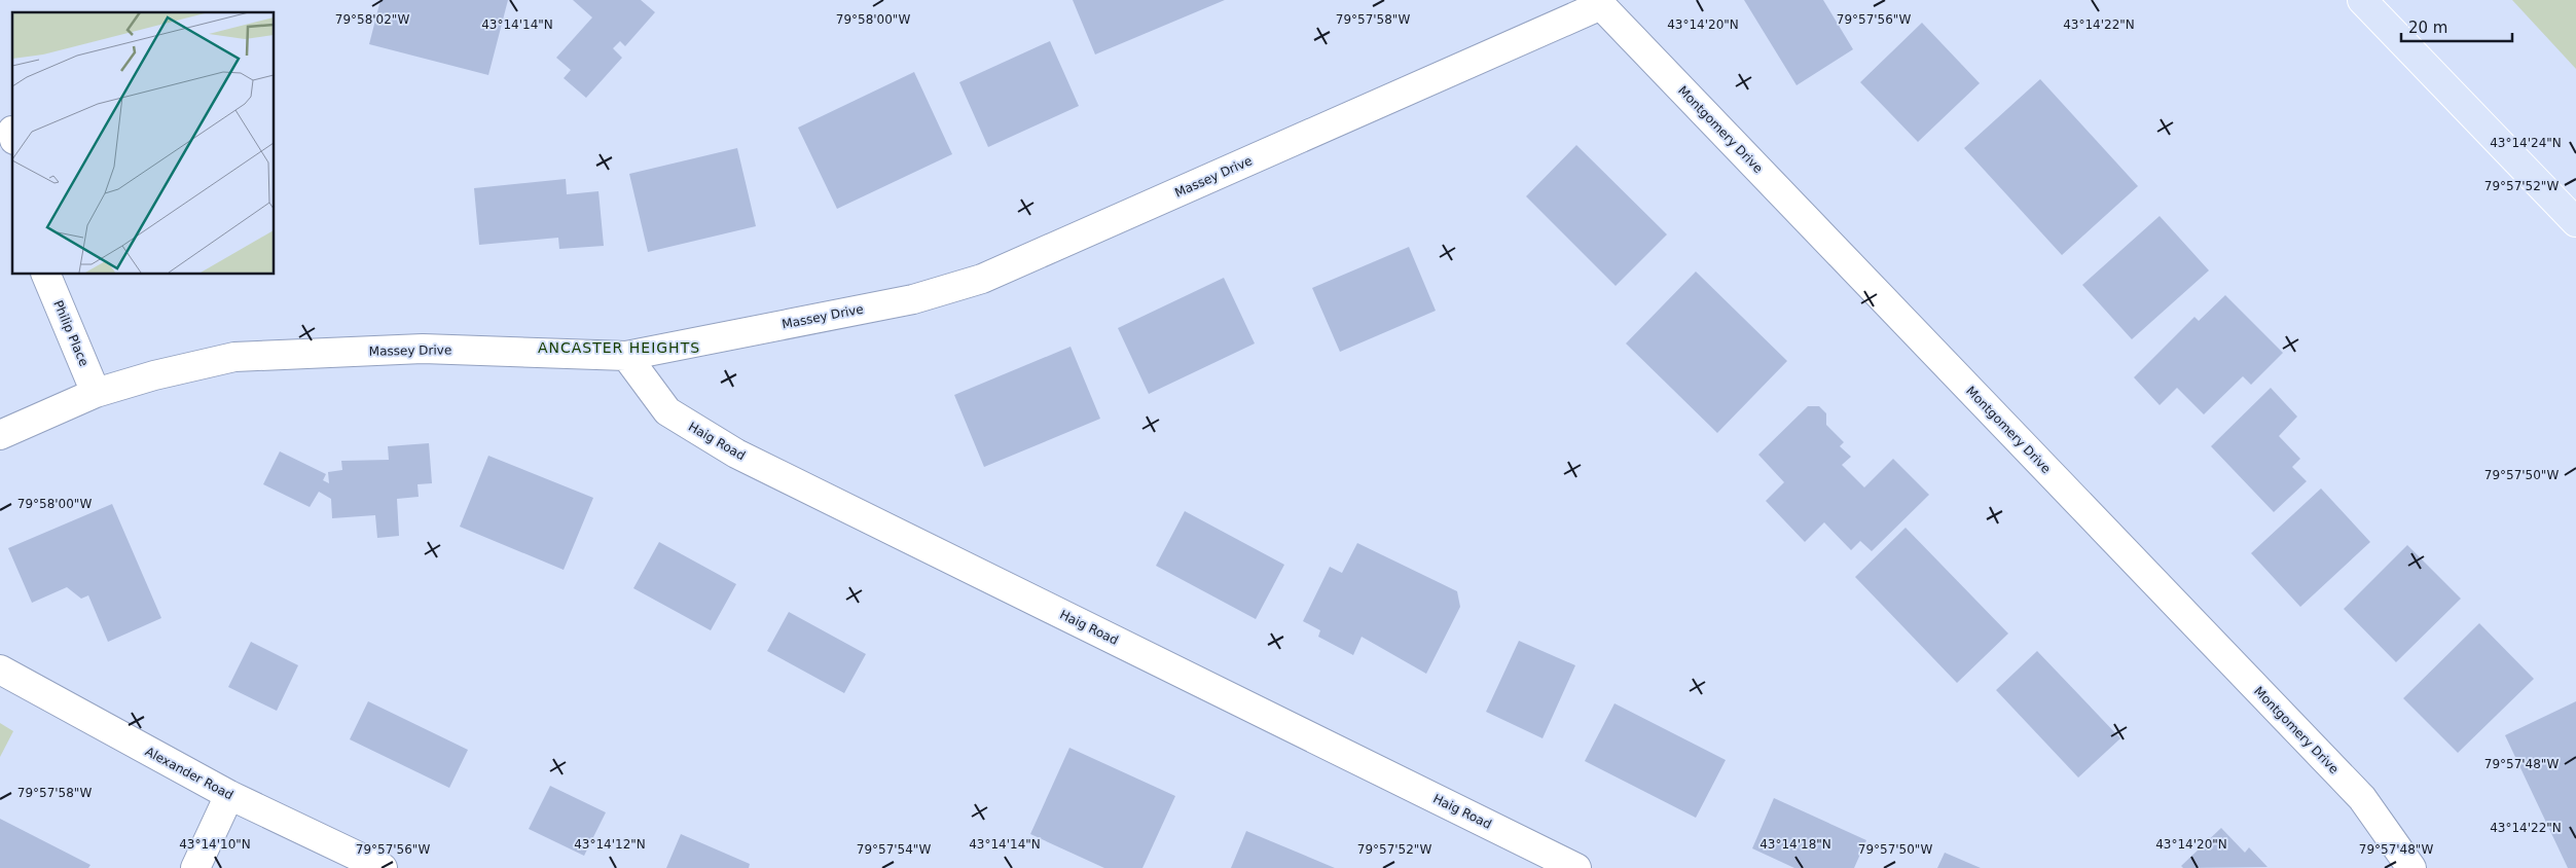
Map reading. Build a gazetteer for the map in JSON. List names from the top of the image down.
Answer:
{
  "streets": {
    "street": [
      "Montgomery Drive",
      "Massey Drive",
      "Philip Place",
      "Haig Road",
      "Alexander Road"
    ]
  },
  "crossings": [
    ["Montgomery Drive", "Massey Drive"],
    ["Massey Drive", "Philip Place"],
    ["Massey Drive", "Haig Road"]
  ],
  "districts": ["ANCASTER HEIGHTS"],
  "scale_bar": "20 m",
  "coordinates": [
    "79°58'02\"W",
    "79°58'00\"W",
    "79°57'58\"W",
    "79°57'56\"W",
    "43°14'14\"N",
    "43°14'20\"N",
    "43°14'22\"N",
    "43°14'24\"N",
    "79°57'52\"W",
    "79°57'50\"W",
    "79°57'48\"W",
    "43°14'10\"N",
    "43°14'12\"N",
    "43°14'18\"N",
    "79°57'54\"W"
  ]
}
